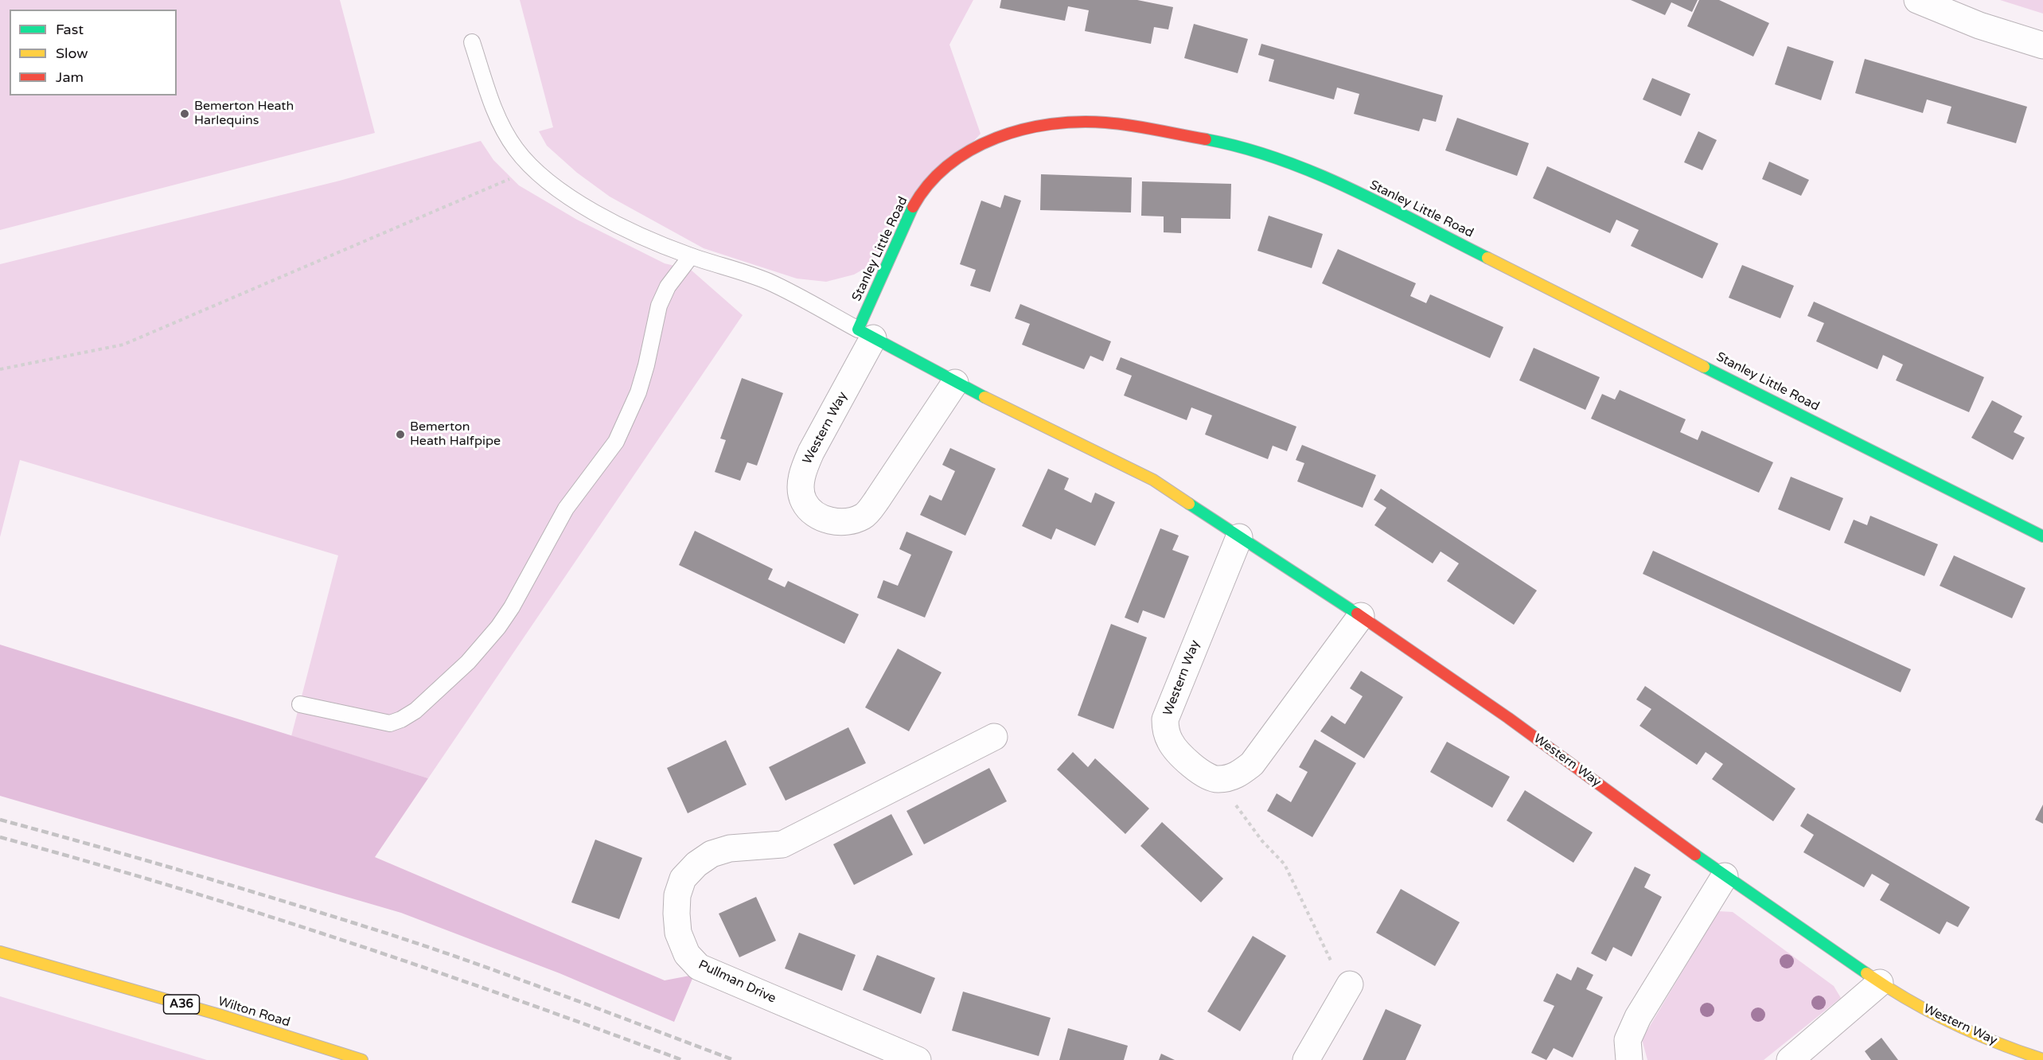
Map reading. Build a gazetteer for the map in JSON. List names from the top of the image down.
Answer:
{
  "streets": {
    "main road": [
      "Stanley Little Road",
      "Western Way",
      "A36",
      "Wilton Road"
    ],
    "street": ["Pullman Drive"]
  },
  "crossings": [
    ["Stanley Little Road", "Western Way"]
  ],
  "places": ["Bemerton Heath Harlequins", "Bemerton Heath Halfpipe"],
  "legend": ["Fast", "Slow", "Jam"]
}
